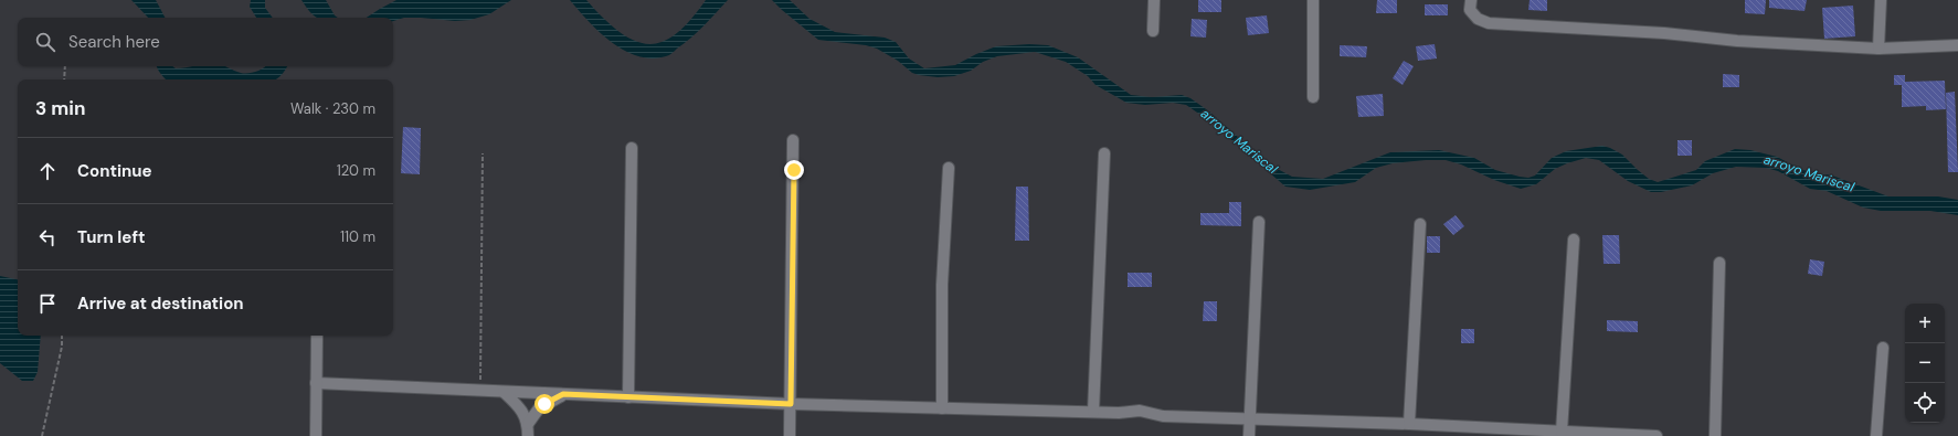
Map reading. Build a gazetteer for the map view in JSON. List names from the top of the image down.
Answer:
{
  "water": ["arroyo Mariscal"],
  "page": {
    "search": "Search here",
    "heading": ["3 min", "Walk · 230 m"],
    "list": [
      ["Continue", "120 m"],
      ["Turn left", "110 m"],
      "Arrive at destination"
    ],
    "map_buttons": ["+", "−"]
  }
}
